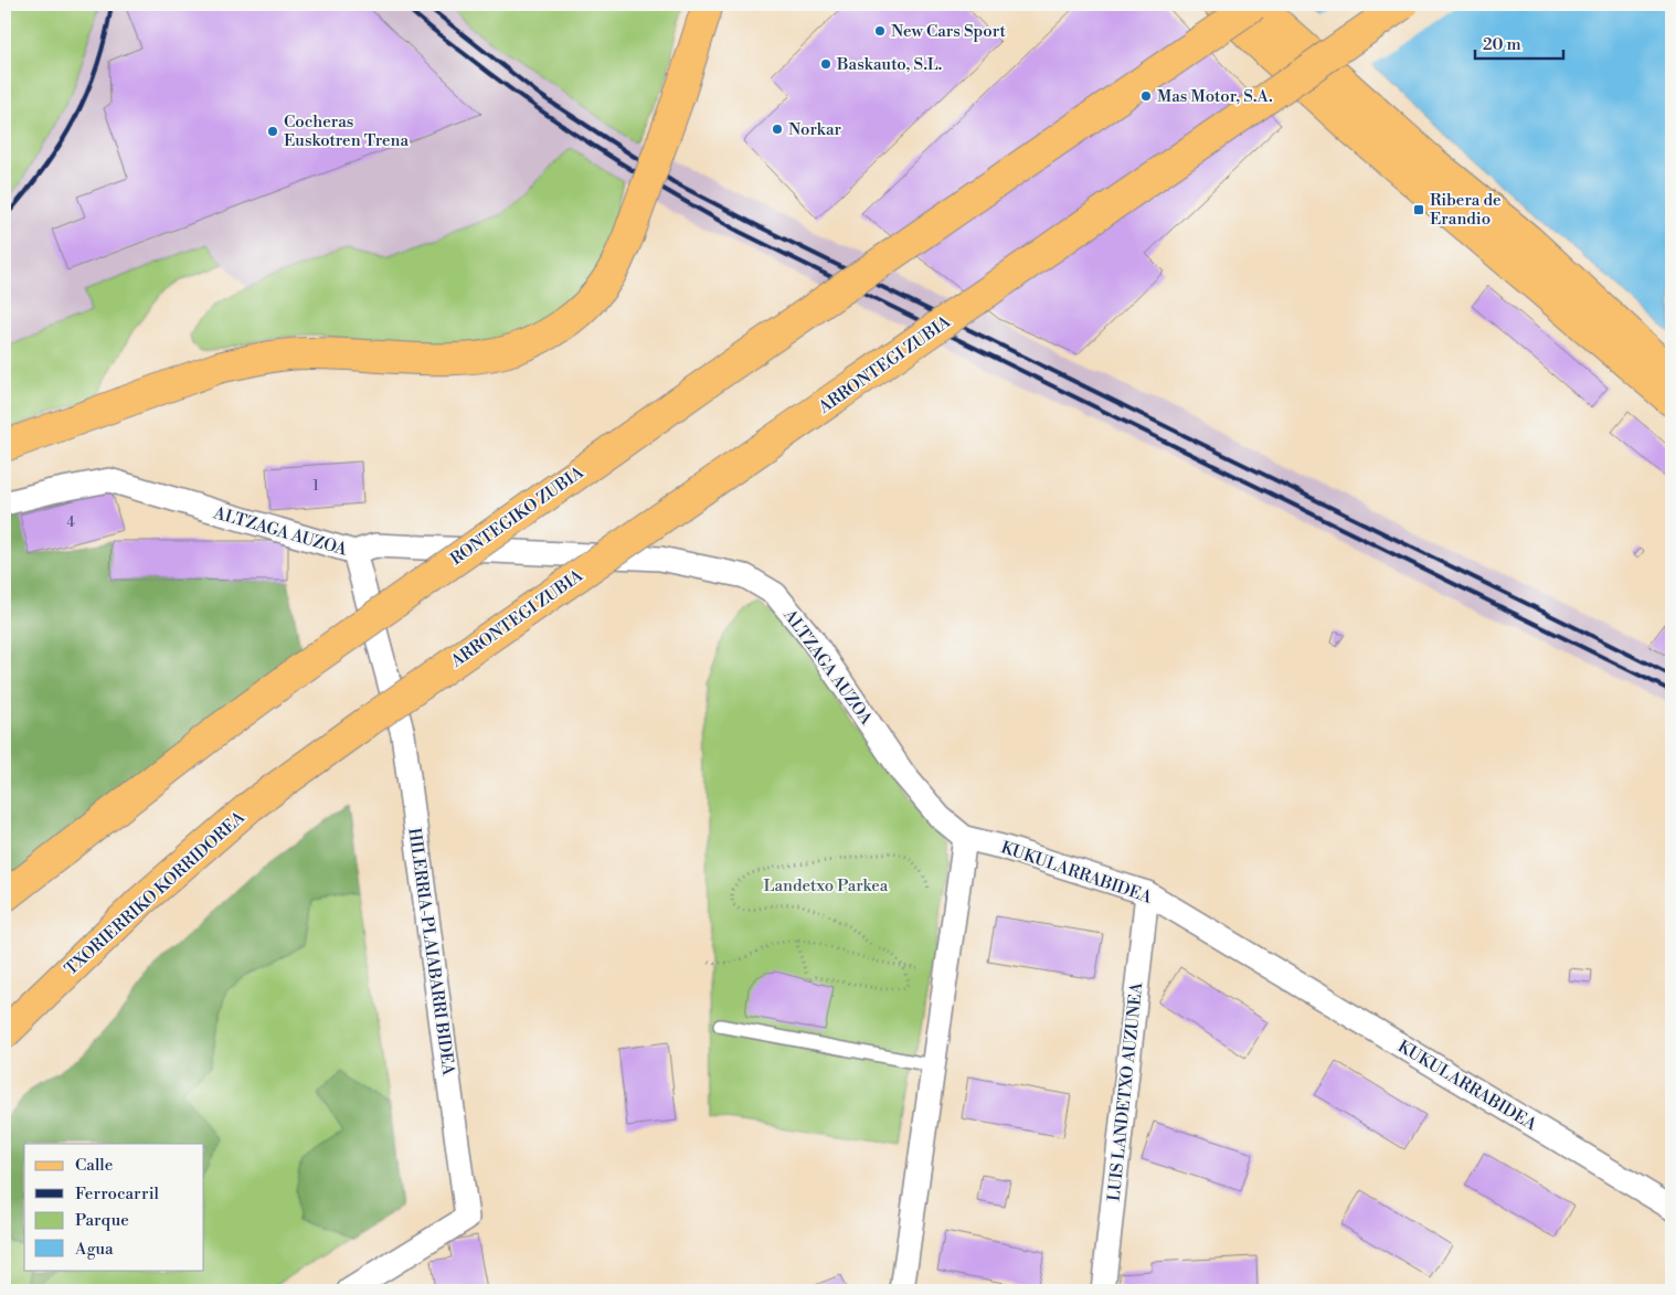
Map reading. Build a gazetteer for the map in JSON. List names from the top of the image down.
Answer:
{
  "streets": {
    "main road": ["ARRONTEGI ZUBIA", "RONTEGIKO ZUBIA", "TXORIERRIKO KORRIDOREA"],
    "street": [
      "ALTZAGA AUZOA",
      "KUKULARRABIDEA",
      "HILERRIA-PLAIABARRI BIDEA",
      "LUIS LANDETXO AUZUNEA"
    ]
  },
  "crossings": [
    ["ARRONTEGI ZUBIA", "TXORIERRIKO KORRIDOREA"],
    ["ALTZAGA AUZOA", "KUKULARRABIDEA"],
    ["ALTZAGA AUZOA", "HILERRIA-PLAIABARRI BIDEA"],
    ["KUKULARRABIDEA", "LUIS LANDETXO AUZUNEA"]
  ],
  "parks": ["Landetxo Parkea"],
  "places": {
    "other": [
      "New Cars Sport",
      "Baskauto, S.L.",
      "Mas Motor, S.A.",
      "Norkar",
      "Cocheras Euskotren Trena"
    ],
    "transit": ["Ribera de Erandio"]
  },
  "house_numbers": ["1", "4"],
  "legend": [
    "Calle",
    "Ferrocarril",
    "Parque",
    "Agua"
  ],
  "scale_bar": "20 m"
}
